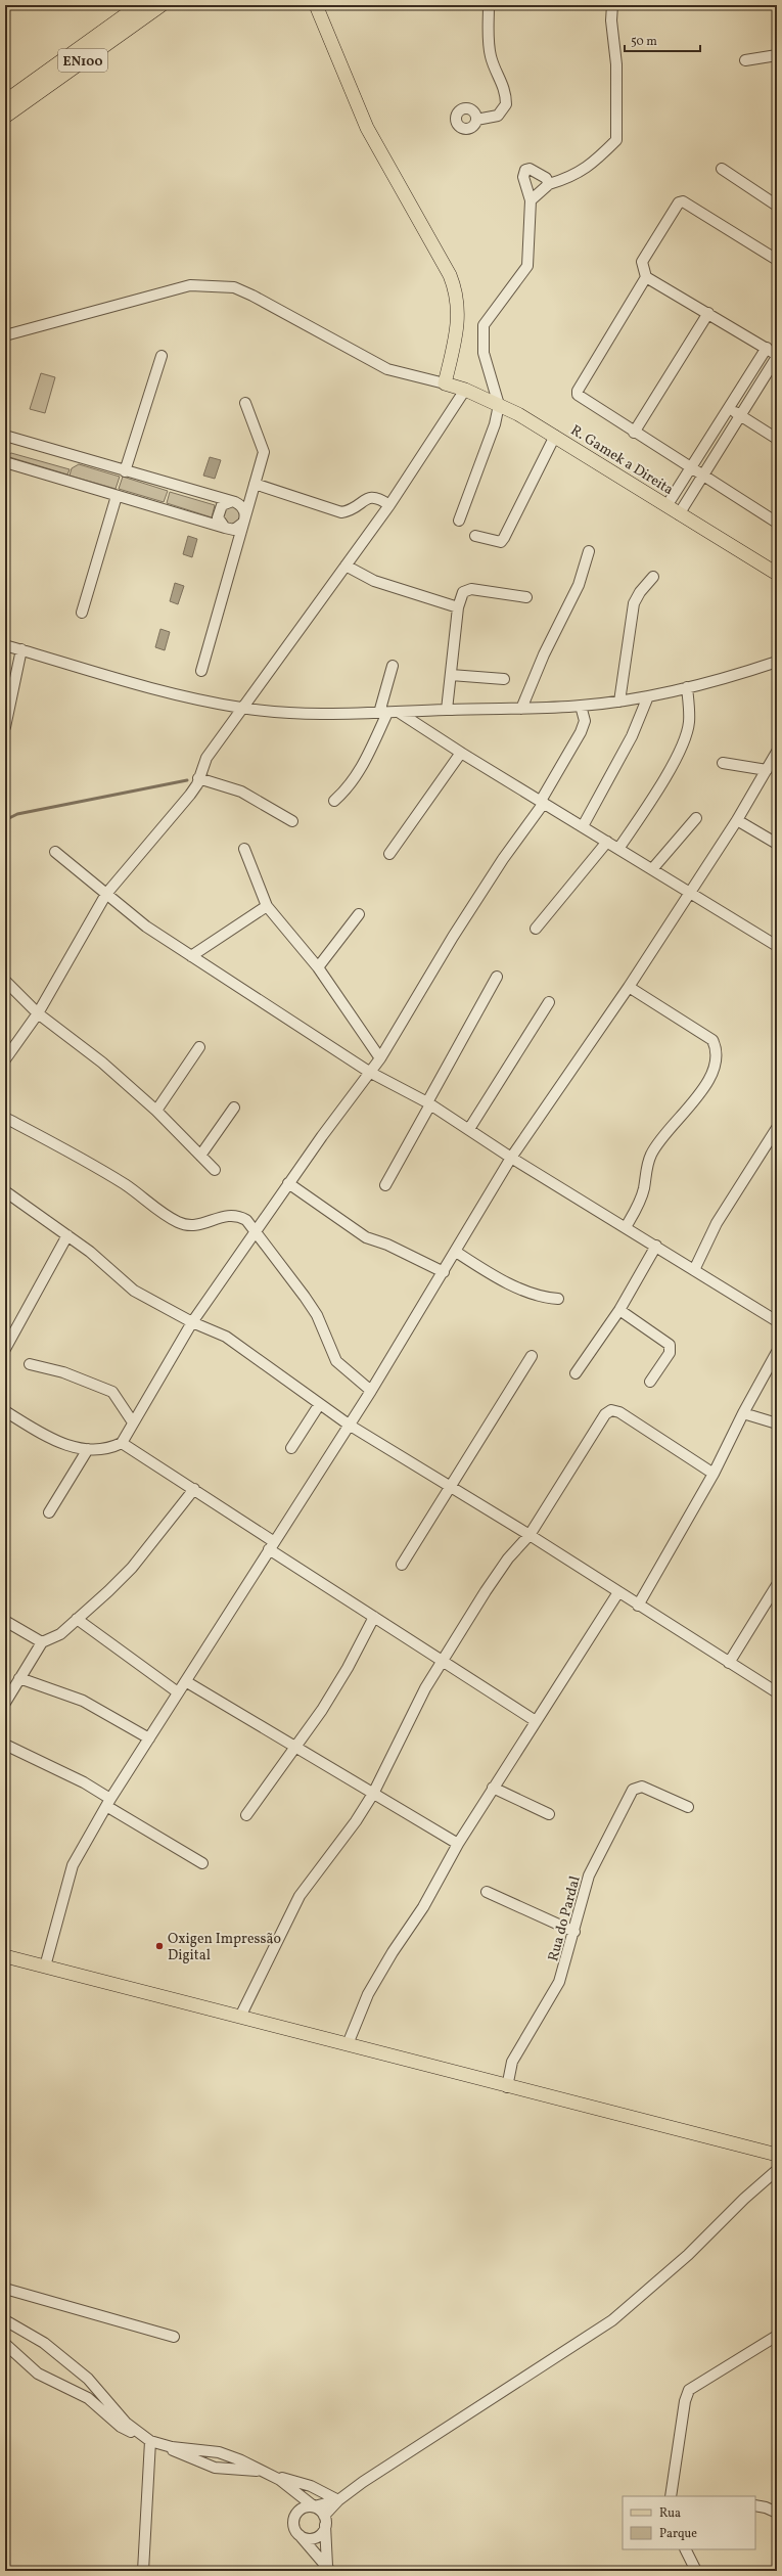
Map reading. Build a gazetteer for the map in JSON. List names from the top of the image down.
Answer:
{
  "streets": {
    "main road": ["EN100", "R. Gamek a Direita"],
    "street": ["Rua do Pardal"]
  },
  "places": ["Oxigen Impressão Digital"],
  "legend": ["Rua", "Parque"],
  "scale_bar": "50 m"
}
